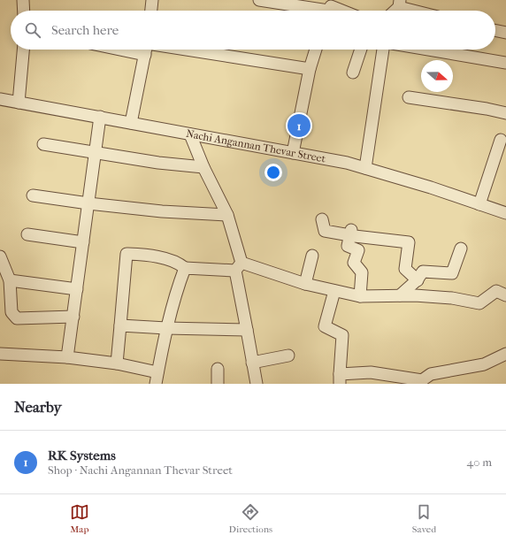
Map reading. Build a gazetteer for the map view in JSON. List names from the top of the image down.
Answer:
{
  "streets": {
    "street": ["Nachi Angannan Thevar Street"]
  },
  "north": "right",
  "page": {
    "search": "Search here",
    "pins": "1",
    "heading": "Nearby",
    "list": [
      {
        "mark": "1",
        "name": "RK Systems",
        "note": "Shop · Nachi Angannan Thevar Street",
        "value": "40 m"
      }
    ],
    "nav": ["Map", "Directions", "Saved"]
  }
}
